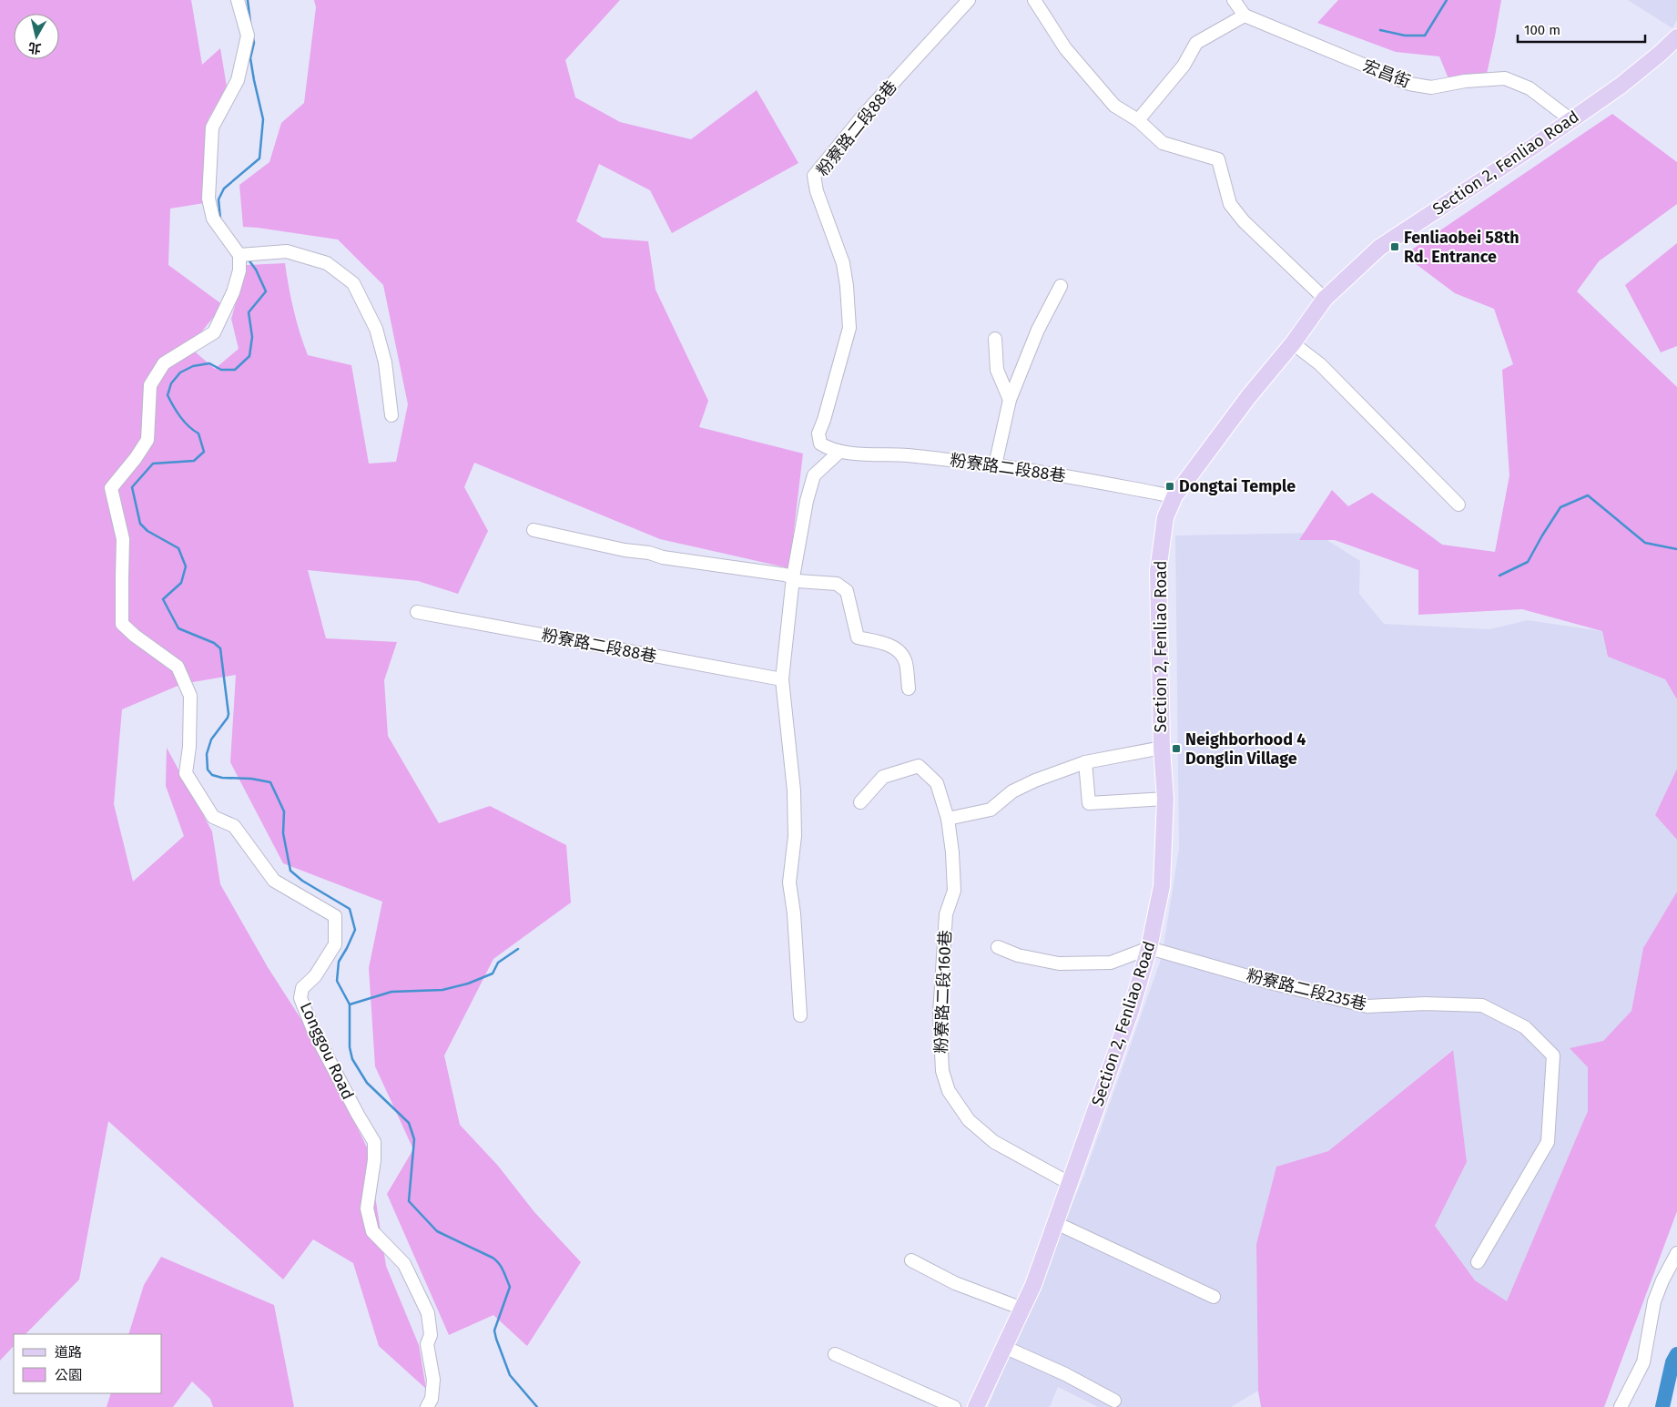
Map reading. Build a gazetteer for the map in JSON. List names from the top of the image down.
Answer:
{
  "streets": {
    "main road": ["Section 2, Fenliao Road"],
    "street": [
      "宏昌街",
      "粉寮路二段88巷",
      "粉寮路二段235巷",
      "粉寮路二段160巷",
      "Longgou Road"
    ]
  },
  "crossings": [
    ["宏昌街", "Section 2, Fenliao Road"],
    ["粉寮路二段88巷", "Section 2, Fenliao Road"],
    ["Section 2, Fenliao Road", "粉寮路二段235巷"],
    ["Section 2, Fenliao Road", "粉寮路二段160巷"]
  ],
  "places": {
    "transit": ["Fenliaobei 58th Rd. Entrance", "Dongtai Temple", "Neighborhood 4 Donglin Village"]
  },
  "legend": ["道路", "公園"],
  "scale_bar": "100 m",
  "north": "bottom"
}
